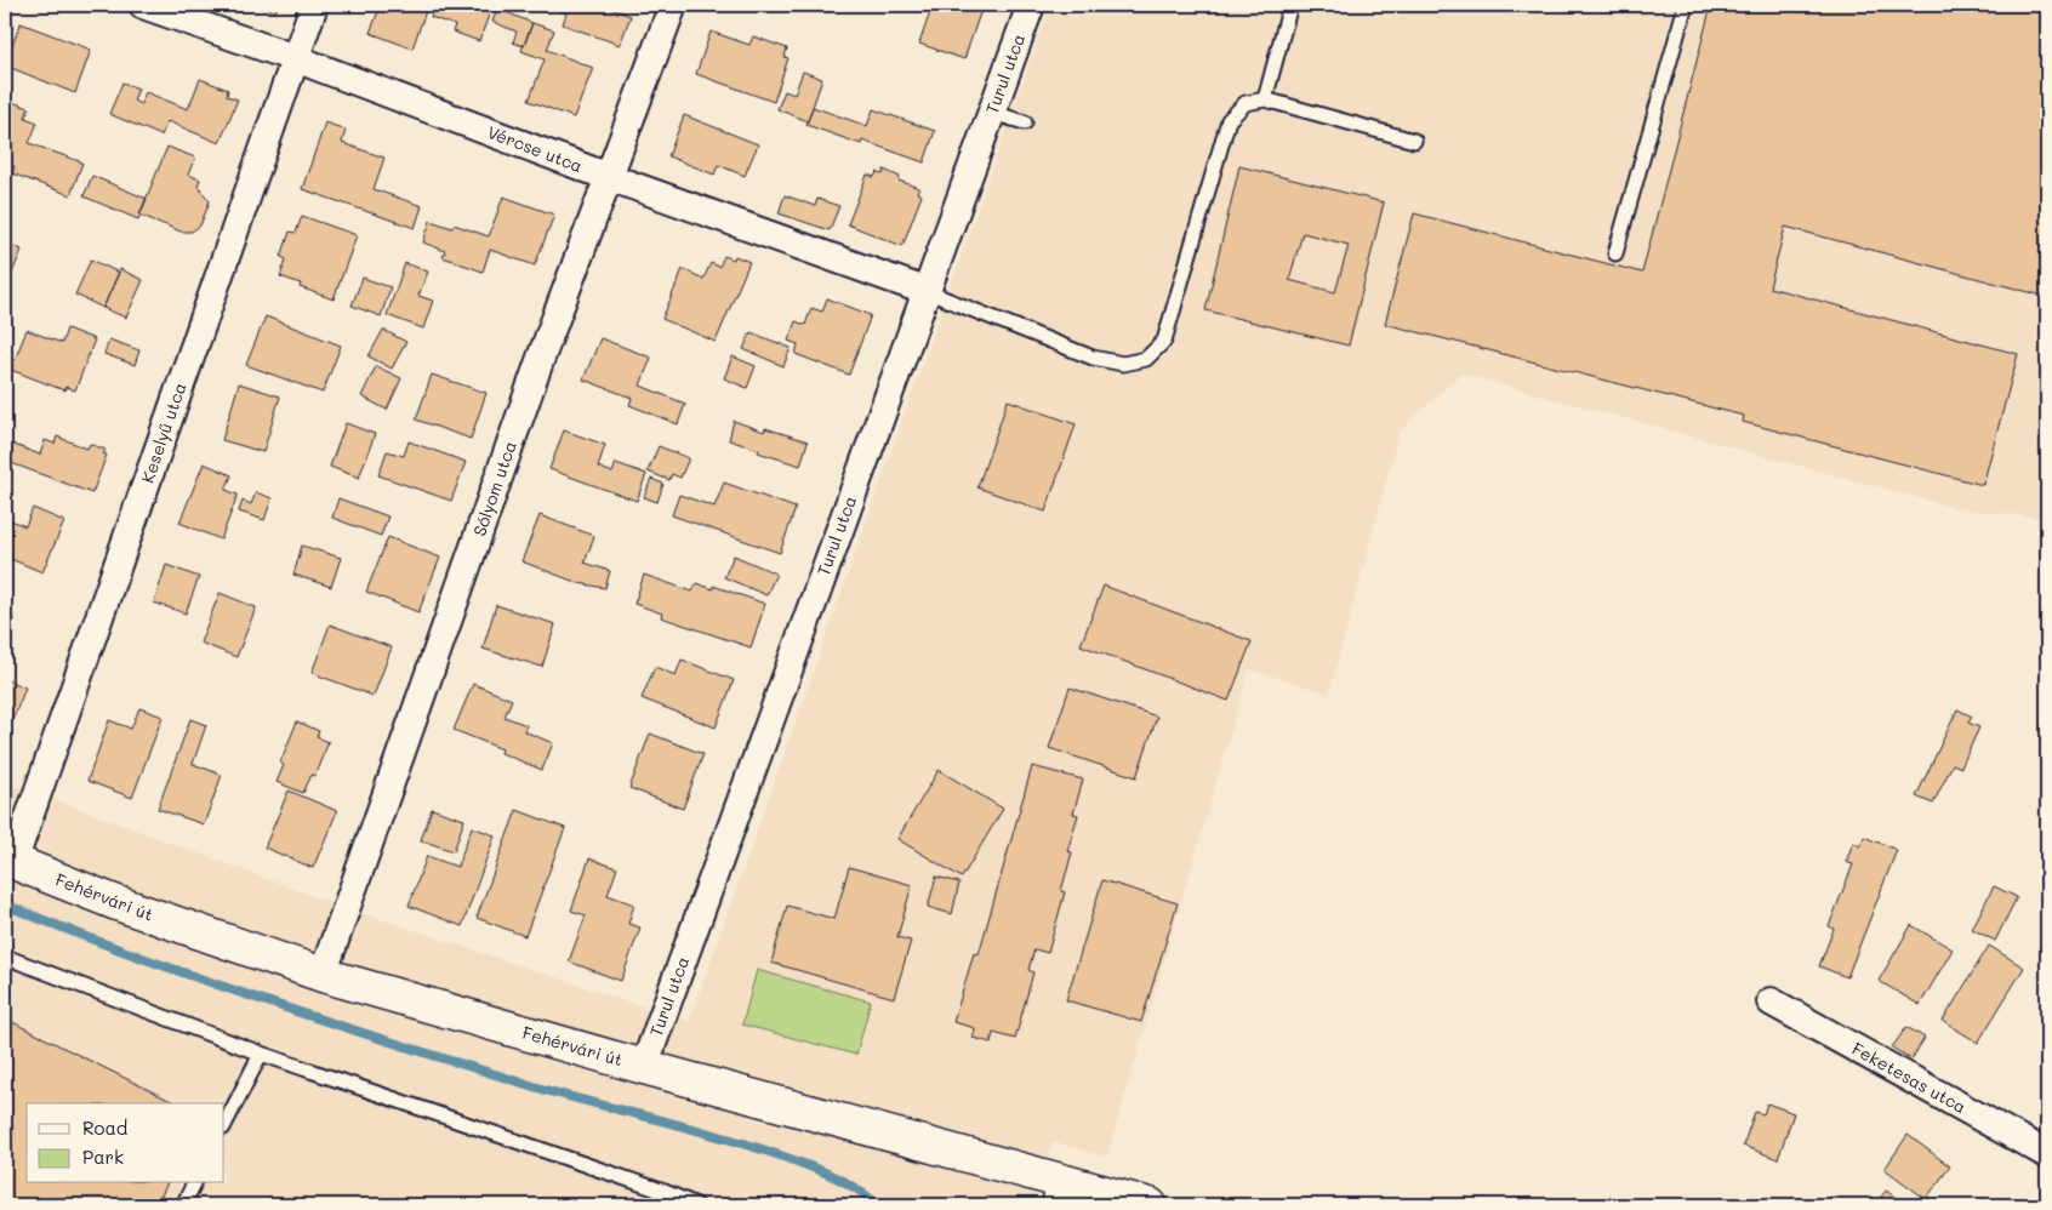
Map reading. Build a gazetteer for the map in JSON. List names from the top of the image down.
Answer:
{
  "streets": {
    "main road": ["Fehérvári út"],
    "street": [
      "Turul utca",
      "Vércse utca",
      "Keselyű utca",
      "Sólyom utca",
      "Feketesas utca"
    ]
  },
  "crossings": [
    ["Turul utca", "Vércse utca"],
    ["Turul utca", "Fehérvári út"],
    ["Vércse utca", "Keselyű utca"],
    ["Vércse utca", "Sólyom utca"],
    ["Keselyű utca", "Fehérvári út"],
    ["Sólyom utca", "Fehérvári út"]
  ],
  "legend": ["Road", "Park"]
}
